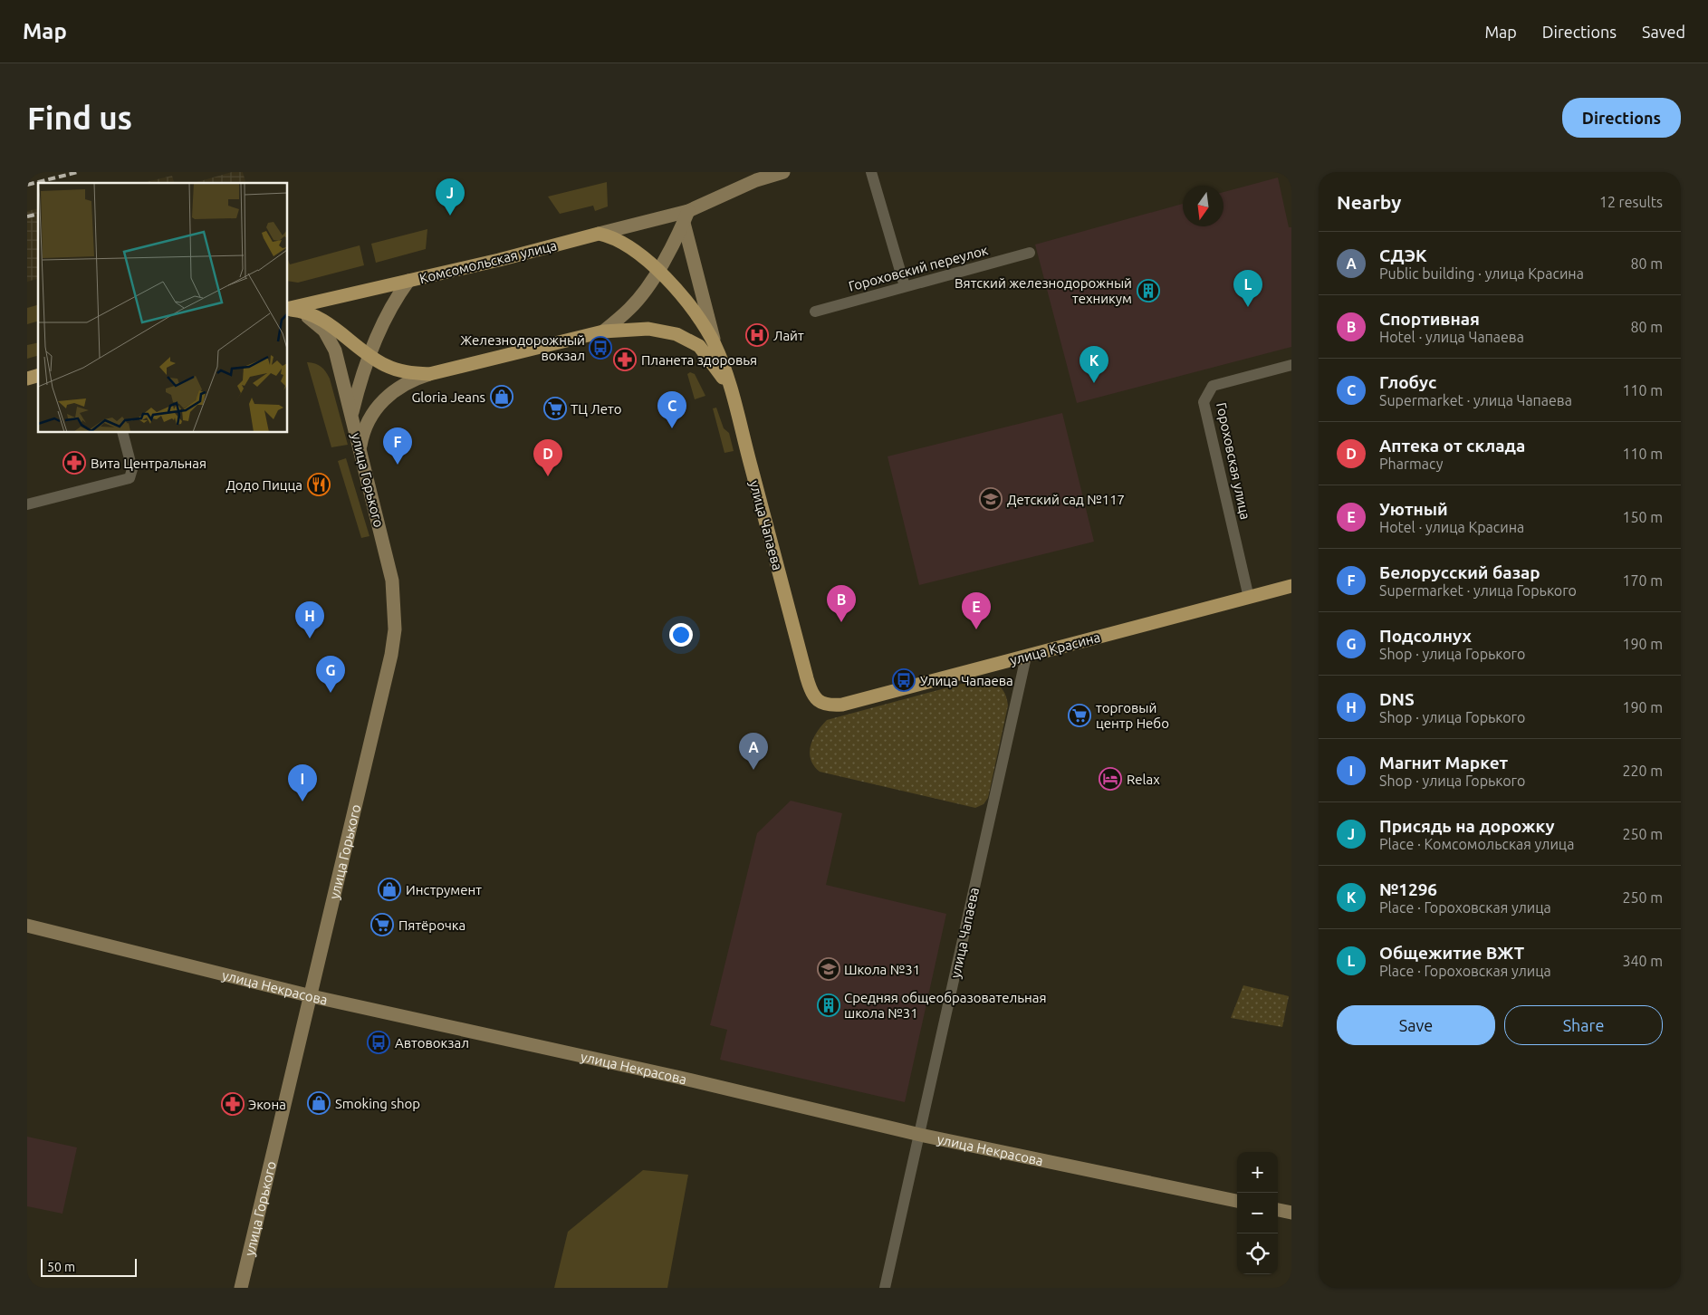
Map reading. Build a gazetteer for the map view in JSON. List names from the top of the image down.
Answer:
{
  "streets": {
    "main road": ["Комсомольская улица", "улица Чапаева", "улица Красина"],
    "street": [
      "Гороховский переулок",
      "Гороховская улица",
      "улица Горького",
      "улица Некрасова"
    ]
  },
  "crossings": [
    ["Комсомольская улица", "улица Горького"],
    ["Комсомольская улица", "улица Чапаева"],
    ["Гороховская улица", "улица Красина"],
    ["улица Горького", "улица Некрасова"],
    ["улица Чапаева", "улица Красина"],
    ["улица Чапаева", "улица Некрасова"]
  ],
  "places": {
    "building": ["Вятский железнодорожный техникум", "Средняя общеобразовательная школа №31"],
    "hospital": ["Лайт"],
    "bus stop": ["Железнодорожный вокзал", "Улица Чапаева", "Автовокзал"],
    "pharmacy": ["Планета здоровья", "Вита Центральная", "Экона"],
    "shop": ["Gloria Jeans", "Инструмент", "Smoking shop"],
    "supermarket": ["ТЦ Лето", "торговый центр Небо", "Пятёрочка"],
    "restaurant": ["Додо Пицца"],
    "school or university": ["Детский сад №117", "Школа №31"],
    "hotel": ["Relax"]
  },
  "scale_bar": "50 m",
  "north": "bottom",
  "page": {
    "header": "Map",
    "nav": ["Map", "Directions", "Saved"],
    "buttons": [
      "Directions",
      ["Save", "Share"]
    ],
    "title": "Find us",
    "heading": ["Nearby", "12 results"],
    "pins": [
      "J",
      "L",
      "K",
      "C",
      "F",
      "D",
      "B",
      "E",
      "H",
      "G",
      "A",
      "I"
    ],
    "list": [
      {
        "mark": "A",
        "name": "СДЭК",
        "note": "Public building · улица Красина",
        "value": "80 m"
      },
      {
        "mark": "B",
        "name": "Спортивная",
        "note": "Hotel · улица Чапаева",
        "value": "80 m"
      },
      {
        "mark": "C",
        "name": "Глобус",
        "note": "Supermarket · улица Чапаева",
        "value": "110 m"
      },
      {
        "mark": "D",
        "name": "Аптека от склада",
        "note": "Pharmacy",
        "value": "110 m"
      },
      {
        "mark": "E",
        "name": "Уютный",
        "note": "Hotel · улица Красина",
        "value": "150 m"
      },
      {
        "mark": "F",
        "name": "Белорусский базар",
        "note": "Supermarket · улица Горького",
        "value": "170 m"
      },
      {
        "mark": "G",
        "name": "Подсолнух",
        "note": "Shop · улица Горького",
        "value": "190 m"
      },
      {
        "mark": "H",
        "name": "DNS",
        "note": "Shop · улица Горького",
        "value": "190 m"
      },
      {
        "mark": "I",
        "name": "Магнит Маркет",
        "note": "Shop · улица Горького",
        "value": "220 m"
      },
      {
        "mark": "J",
        "name": "Присядь на дорожку",
        "note": "Place · Комсомольская улица",
        "value": "250 m"
      },
      {
        "mark": "K",
        "name": "№1296",
        "note": "Place · Гороховская улица",
        "value": "250 m"
      },
      {
        "mark": "L",
        "name": "Общежитие ВЖТ",
        "note": "Place · Гороховская улица",
        "value": "340 m"
      }
    ],
    "map_buttons": ["+", "−"],
    "scale": "50 m"
  }
}
